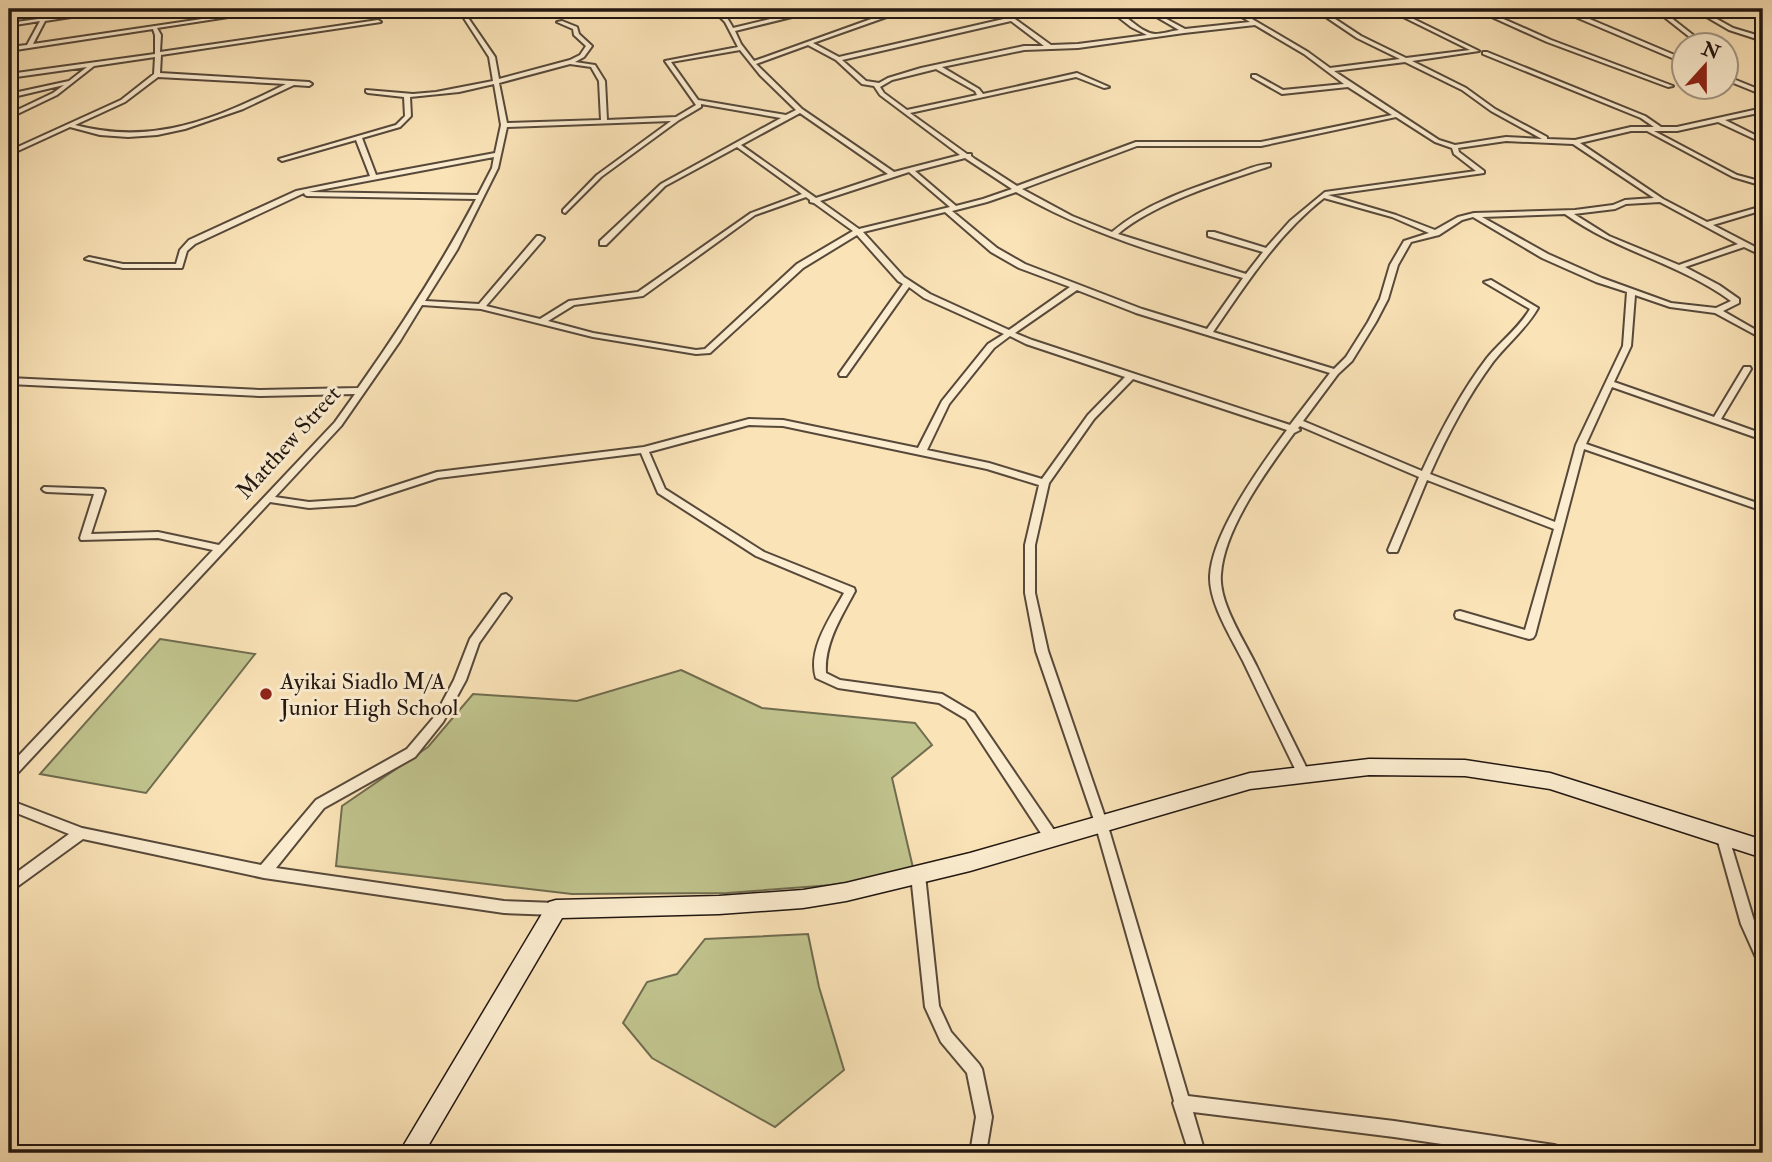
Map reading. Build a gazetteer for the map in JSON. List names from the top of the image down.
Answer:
{
  "streets": {
    "street": ["Matthew Street"]
  },
  "places": ["Ayikai Siadlo M/A Junior High School"],
  "north": "top"
}
